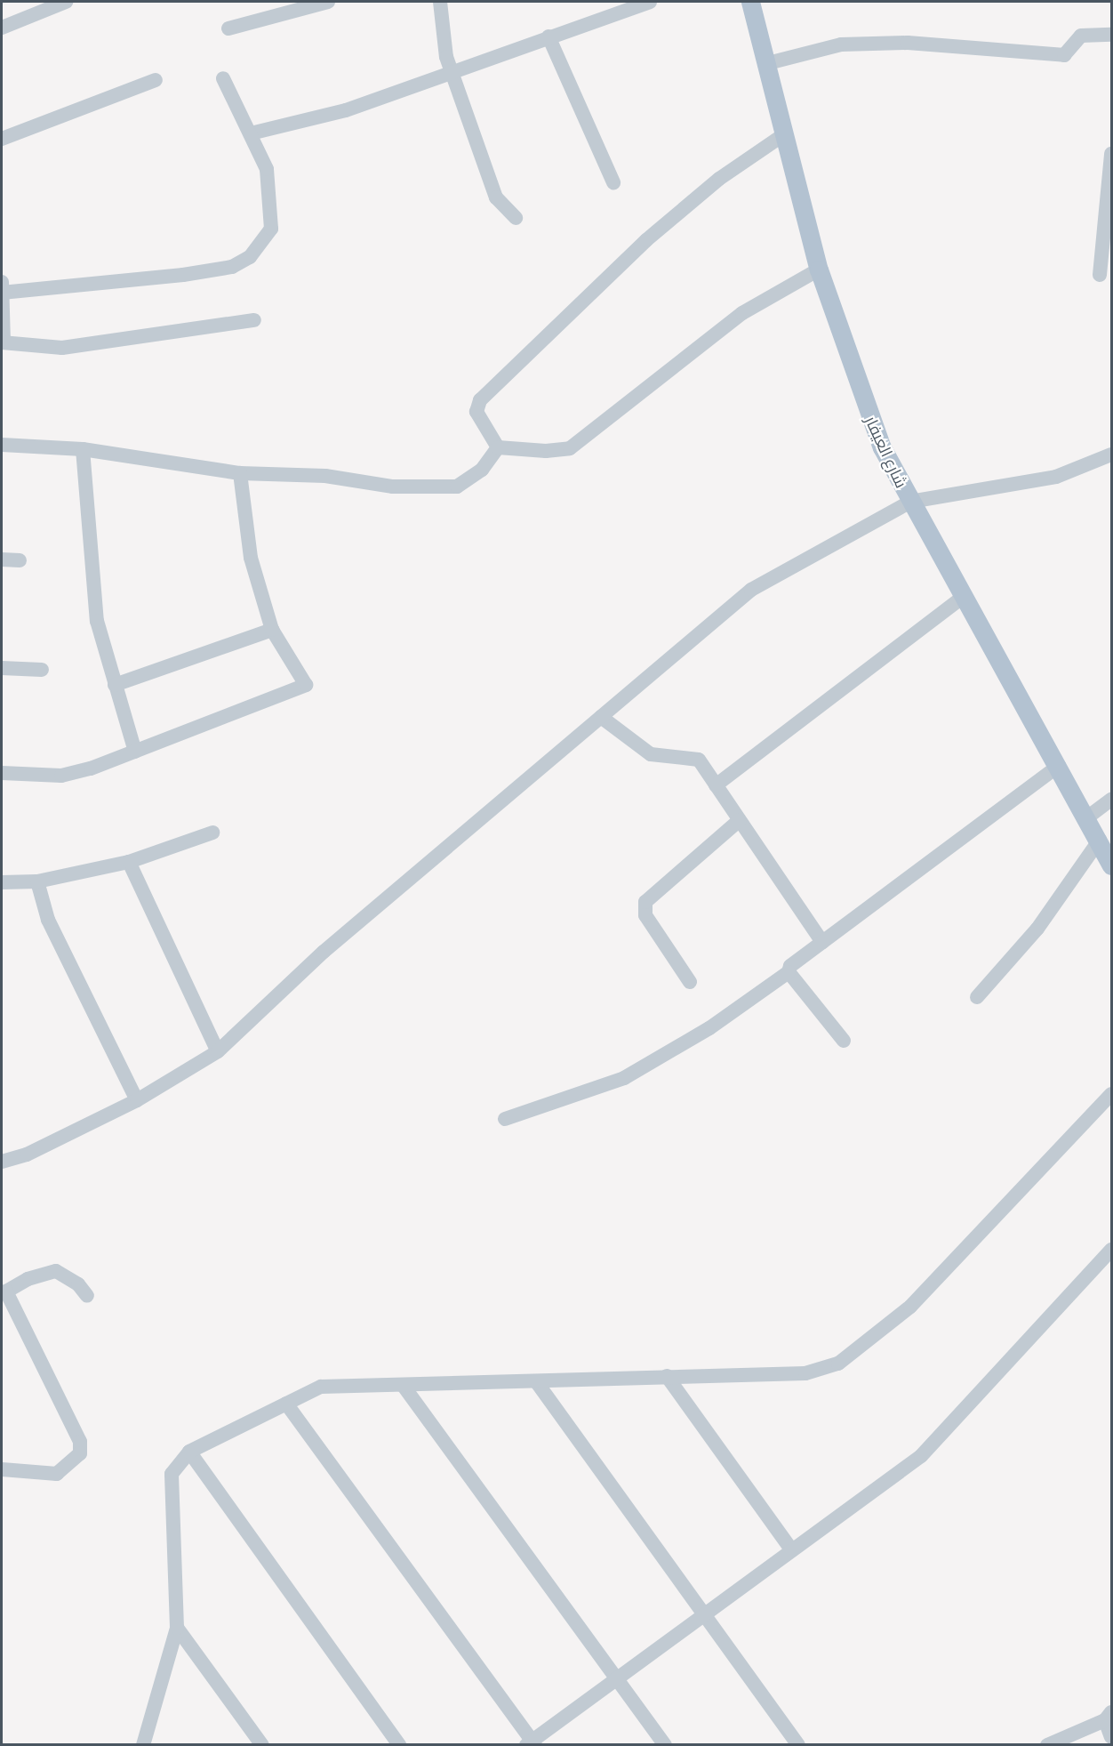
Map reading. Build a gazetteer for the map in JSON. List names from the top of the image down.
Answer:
{
  "streets": {
    "main road": ["شارع العيفار"]
  }
}
